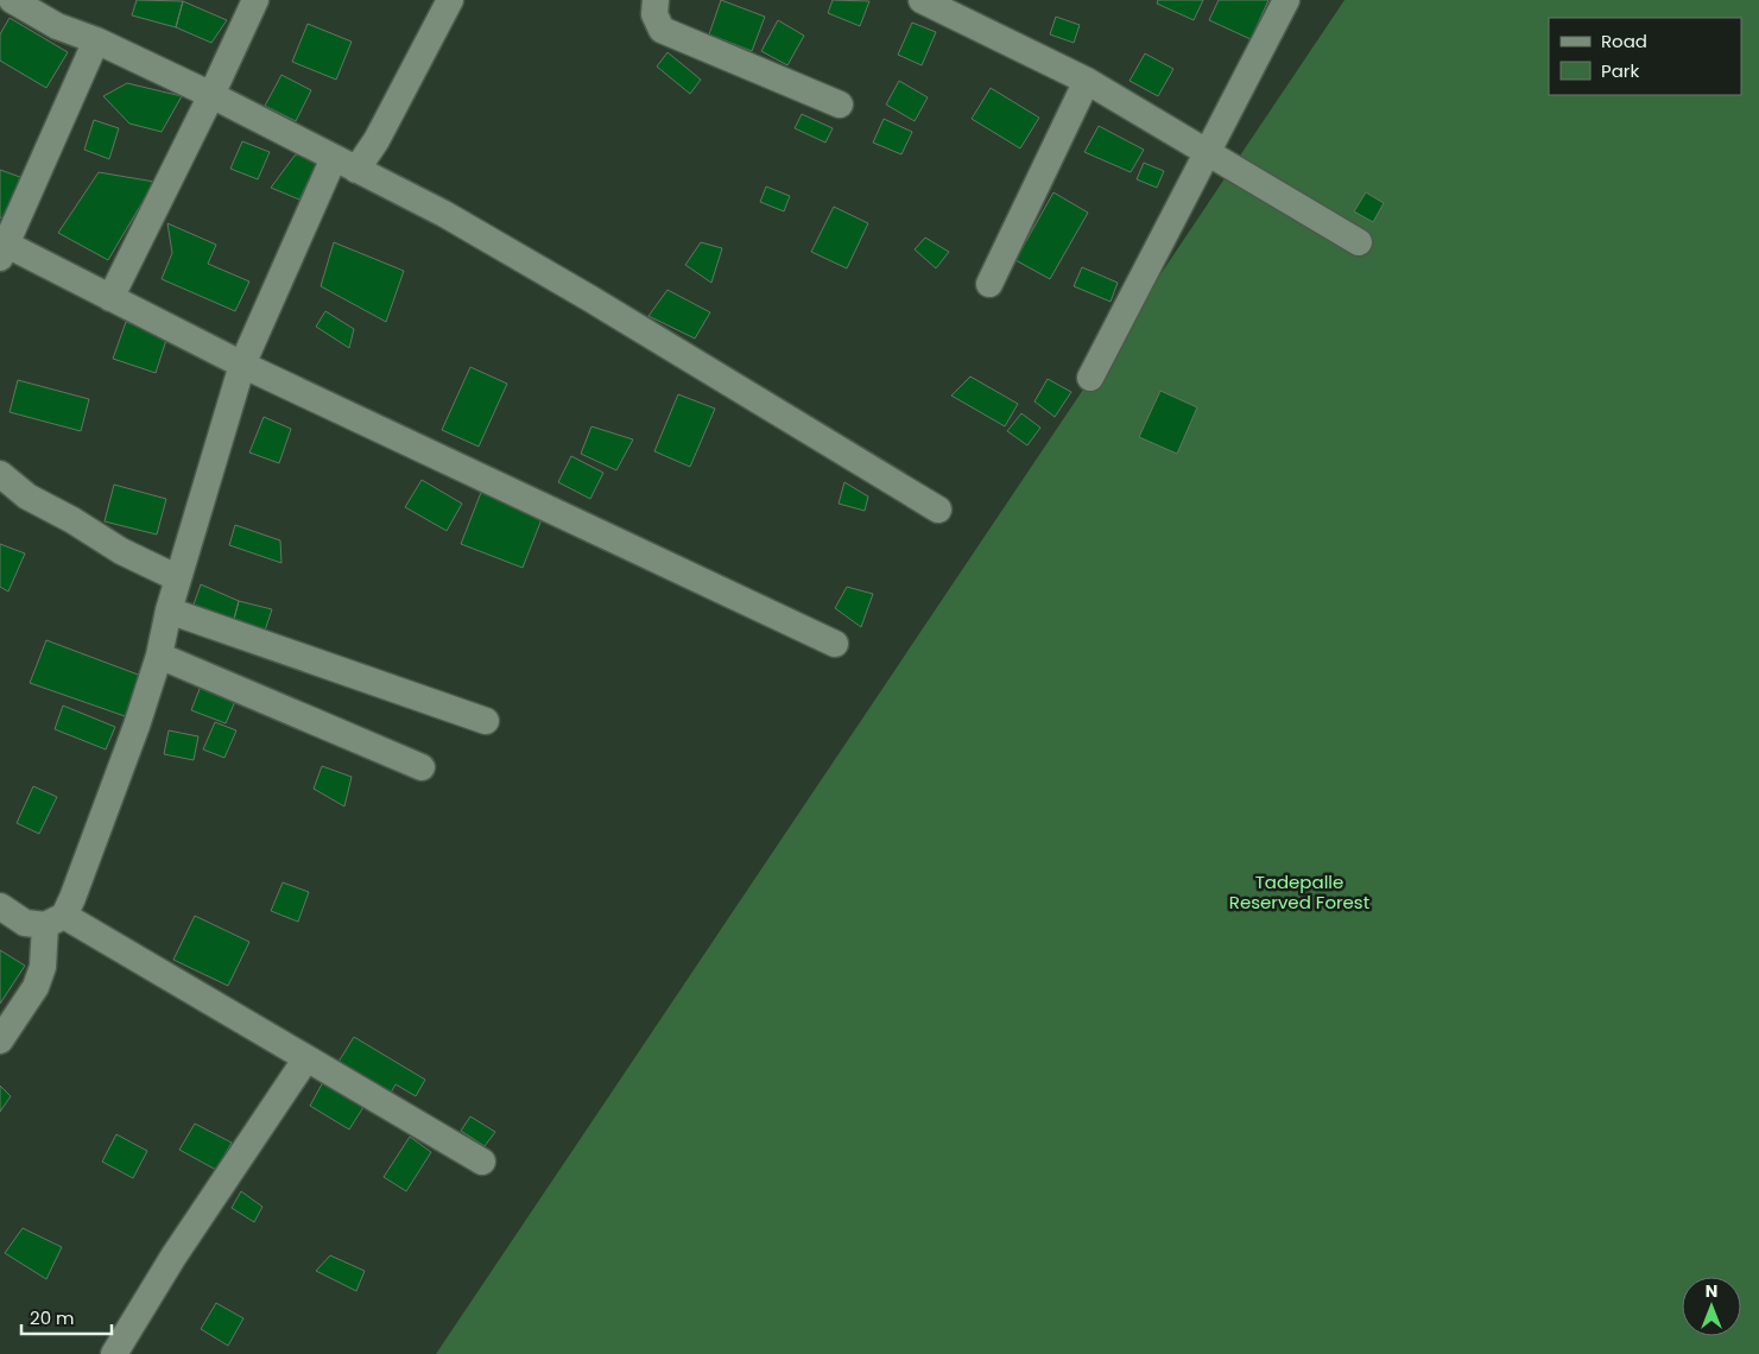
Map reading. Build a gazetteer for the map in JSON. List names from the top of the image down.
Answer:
{
  "parks": ["Tadepalle Reserved Forest"],
  "legend": ["Road", "Park"],
  "scale_bar": "20 m",
  "north": "top"
}
